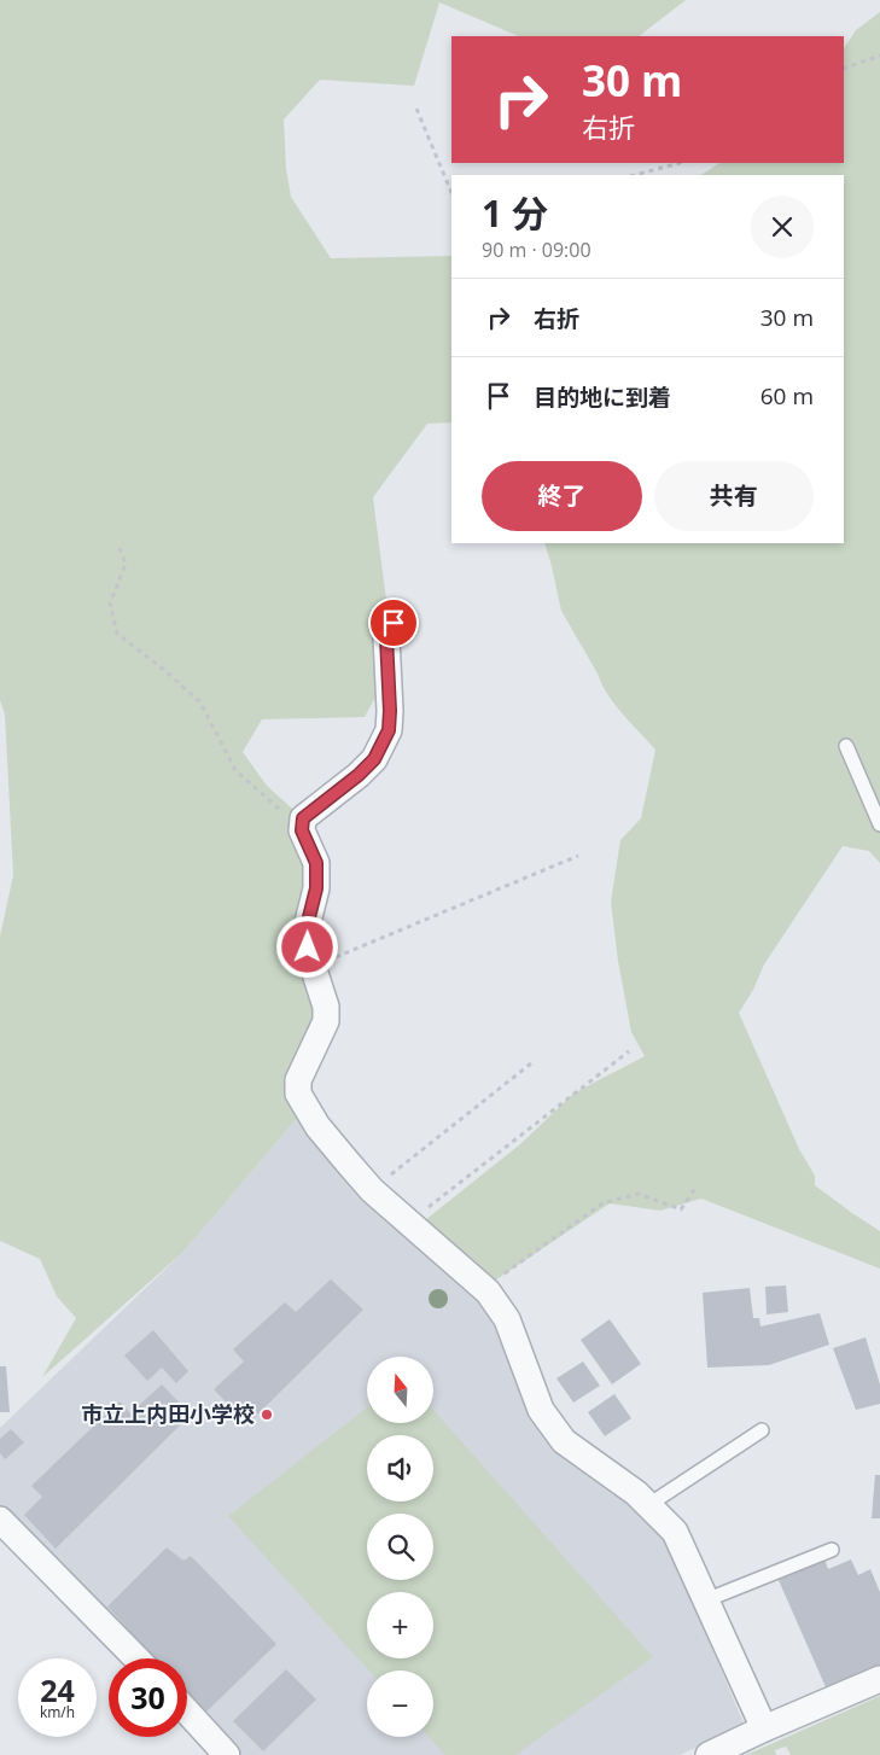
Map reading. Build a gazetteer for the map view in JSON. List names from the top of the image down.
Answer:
{
  "places": ["市立上内田小学校"],
  "north": "top",
  "page": {
    "turn": ["30 m", "右折"],
    "heading": ["1 分", "90 m · 09:00"],
    "list": [
      {
        "name": "右折",
        "value": "30 m"
      },
      {
        "name": "目的地に到着",
        "value": "60 m"
      }
    ],
    "buttons": ["終了", "共有"],
    "map_buttons": ["+", "−"],
    "speed": "24 km/h",
    "limit": "30"
  }
}
